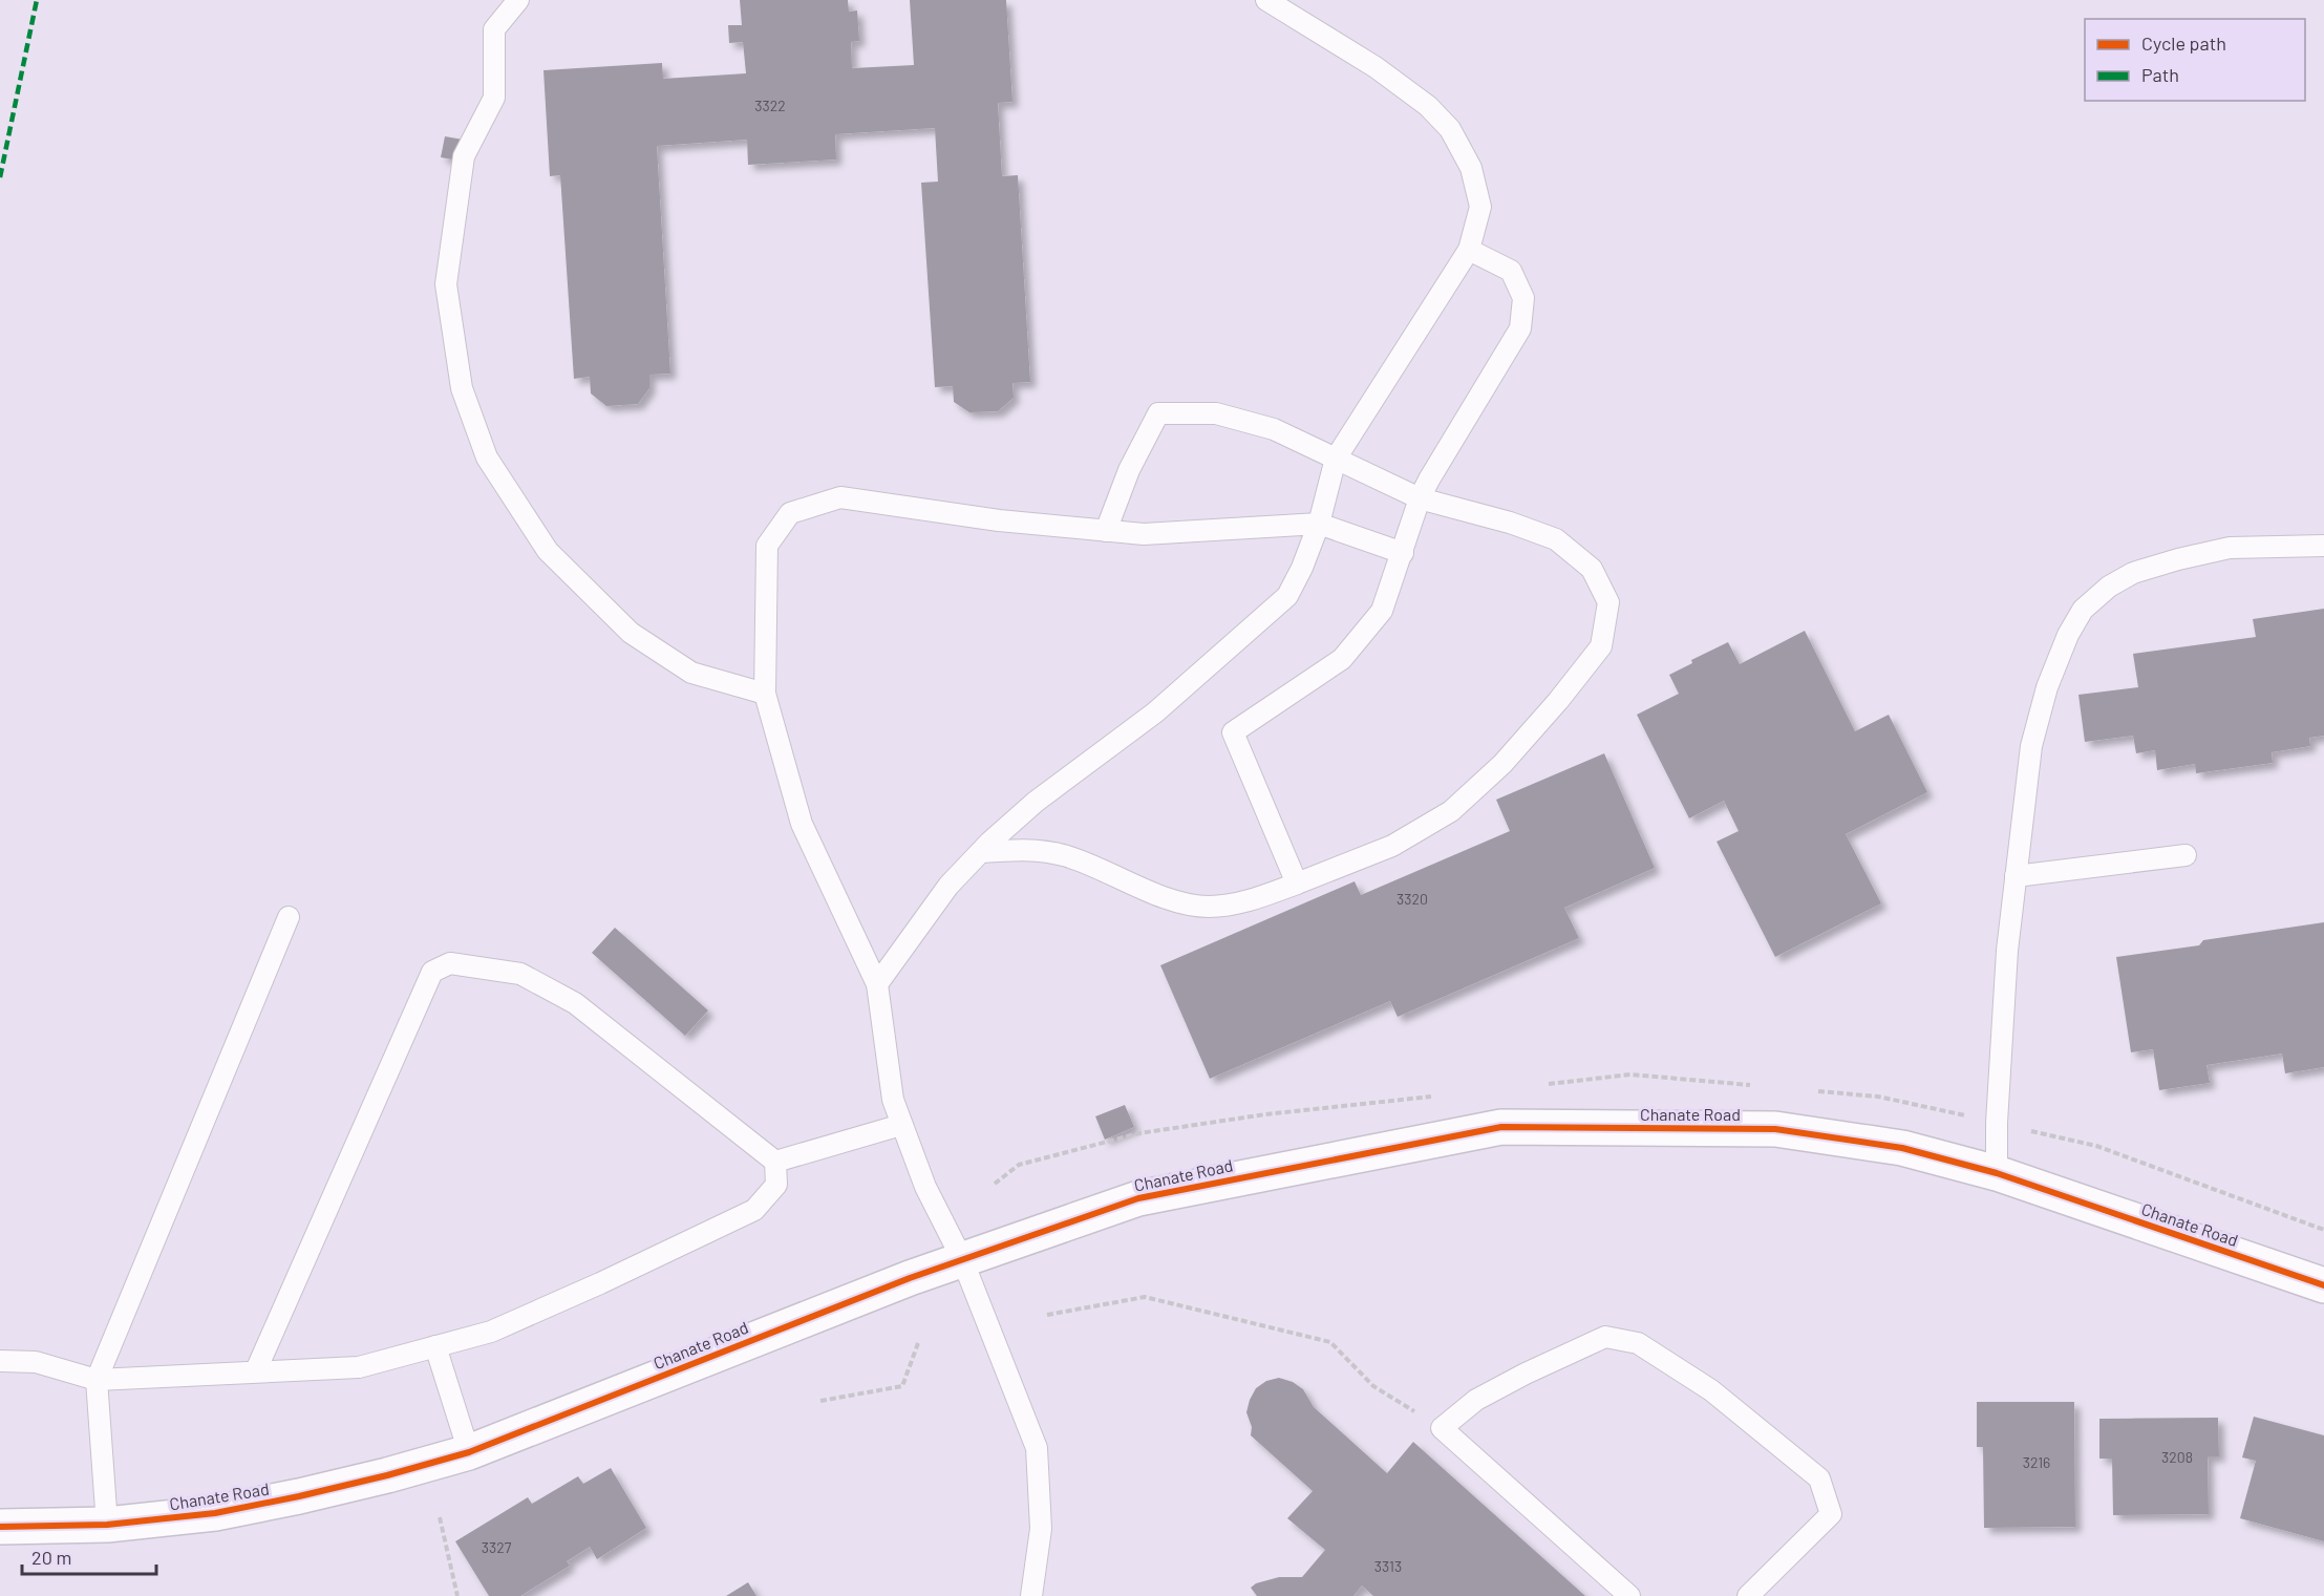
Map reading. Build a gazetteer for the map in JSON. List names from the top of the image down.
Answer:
{
  "streets": {
    "street": ["Chanate Road"]
  },
  "house_numbers": [
    "3322",
    "3320",
    "3208",
    "3216",
    "3327",
    "3313"
  ],
  "legend": ["Cycle path", "Path"],
  "scale_bar": "20 m"
}
